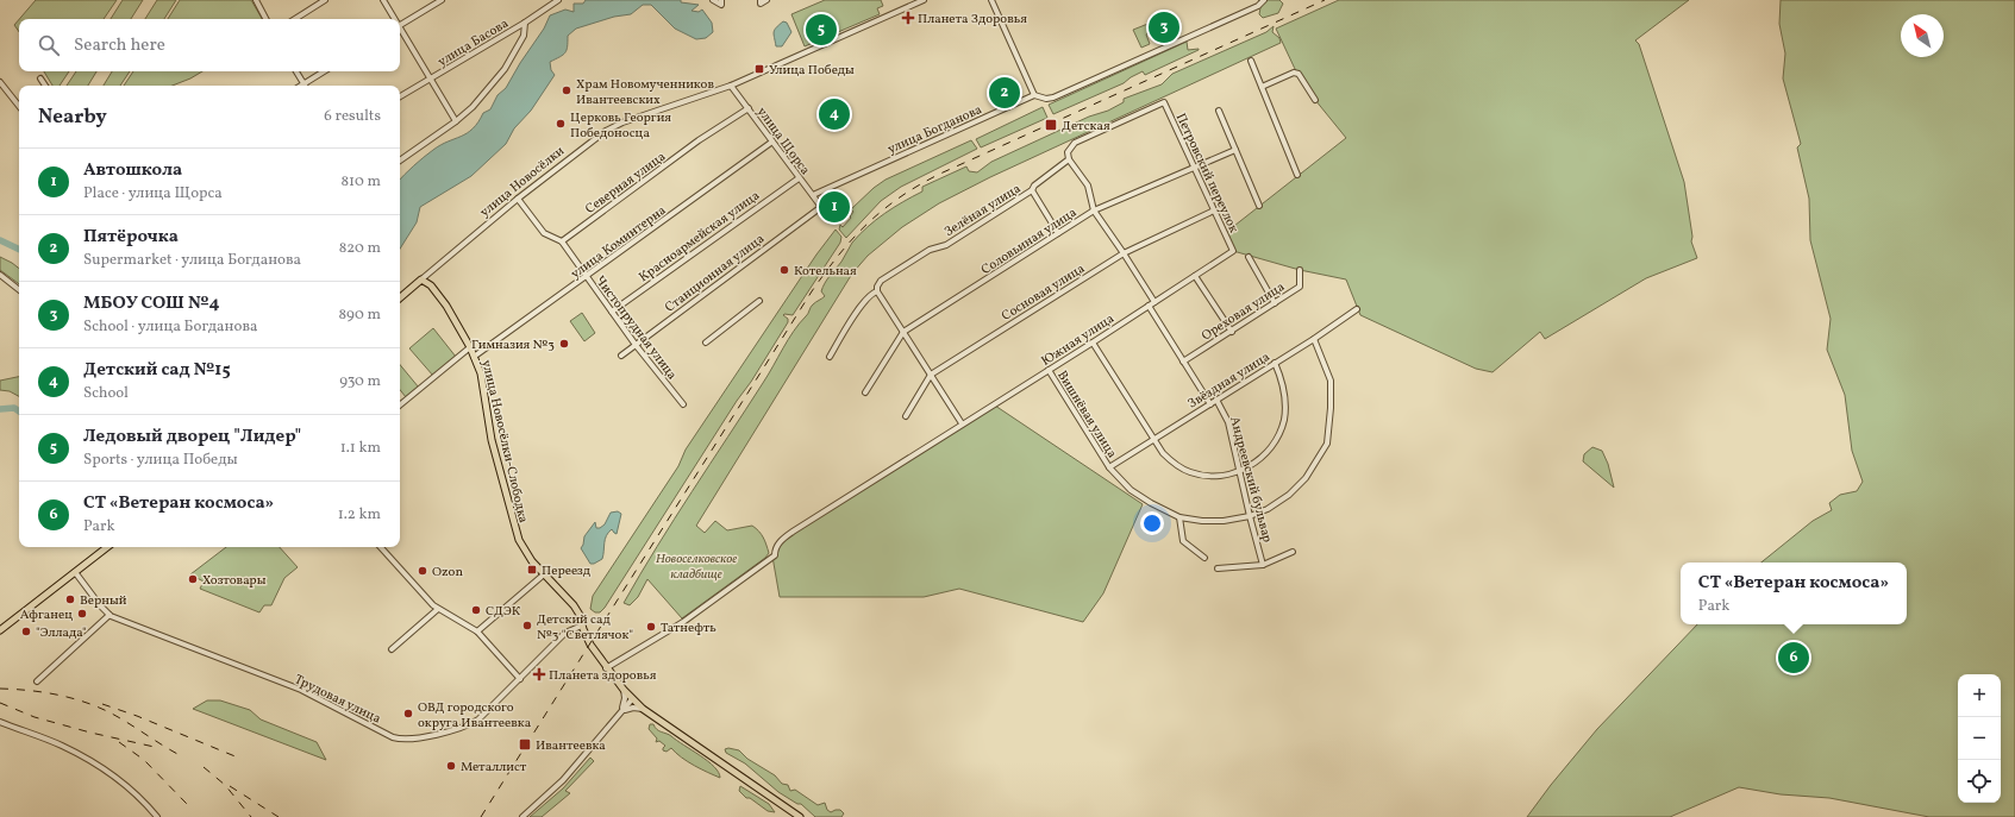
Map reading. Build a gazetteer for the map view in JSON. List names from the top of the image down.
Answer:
{
  "streets": {
    "main road": ["улица Новосёлки", "улица Новосёлки-Слободка"],
    "street": [
      "улица Басова",
      "улица Богданова",
      "улица Щорса",
      "Петровский переулок",
      "Северная улица",
      "Зелёная улица",
      "Красноармейская улица",
      "Соловьиная улица",
      "улица Коминтерна",
      "Станционная улица",
      "Сосновая улица",
      "Ореховая улица",
      "Чистопрудная улица",
      "Южная улица",
      "Звёздная улица",
      "Вишнёвая улица",
      "Андреевский бульвар",
      "Трудовая улица"
    ]
  },
  "crossings": [
    ["улица Богданова", "улица Щорса"],
    ["улица Щорса", "улица Новосёлки"],
    ["улица Щорса", "Северная улица"],
    ["улица Щорса", "Красноармейская улица"],
    ["улица Щорса", "улица Коминтерна"],
    ["улица Щорса", "Станционная улица"],
    ["Петровский переулок", "Зелёная улица"],
    ["Петровский переулок", "Соловьиная улица"],
    ["Петровский переулок", "Сосновая улица"],
    ["Петровский переулок", "Южная улица"],
    ["улица Новосёлки", "Чистопрудная улица"],
    ["улица Новосёлки", "улица Новосёлки-Слободка"],
    ["Северная улица", "Чистопрудная улица"],
    ["Красноармейская улица", "Чистопрудная улица"],
    ["улица Коминтерна", "Чистопрудная улица"],
    ["улица Коминтерна", "улица Новосёлки-Слободка"],
    ["Станционная улица", "Чистопрудная улица"],
    ["Южная улица", "Вишнёвая улица"],
    ["Южная улица", "улица Новосёлки-Слободка"],
    ["Звёздная улица", "Вишнёвая улица"],
    ["Звёздная улица", "Андреевский бульвар"],
    ["Вишнёвая улица", "Андреевский бульвар"],
    ["улица Новосёлки-Слободка", "Трудовая улица"]
  ],
  "parks": ["Новоселковское кладбище"],
  "places": {
    "health": ["Планета Здоровья", "Планета здоровья"],
    "transit": [
      "Улица Победы",
      "Детская",
      "Переезд",
      "Ивантеевка"
    ],
    "other": [
      "Храм Новомученников Ивантеевских",
      "Церковь Георгия Победоносца",
      "Котельная",
      "Гимназия №3",
      "Ozon",
      "Хозтовары",
      "Верный",
      "СДЭК",
      "Афганец",
      "Детский сад №3 \"Светлячок\"",
      "Татнефть",
      "\"Эллада\"",
      "ОВД городского округа Ивантеевка",
      "Металлист"
    ]
  },
  "north": "top left",
  "page": {
    "pins": [
      "3",
      "5",
      "2",
      "4",
      "1",
      "6"
    ],
    "search": "Search here",
    "heading": ["Nearby", "6 results"],
    "list": [
      {
        "mark": "1",
        "name": "Автошкола",
        "note": "Place · улица Щорса",
        "value": "810 m"
      },
      {
        "mark": "2",
        "name": "Пятёрочка",
        "note": "Supermarket · улица Богданова",
        "value": "820 m"
      },
      {
        "mark": "3",
        "name": "МБОУ СОШ №4",
        "note": "School · улица Богданова",
        "value": "890 m"
      },
      {
        "mark": "4",
        "name": "Детский сад №15",
        "note": "School",
        "value": "930 m"
      },
      {
        "mark": "5",
        "name": "Ледовый дворец \"Лидер\"",
        "note": "Sports · улица Победы",
        "value": "1.1 km"
      },
      {
        "mark": "6",
        "name": "СТ «Ветеран космоса»",
        "note": "Park",
        "value": "1.2 km"
      }
    ],
    "popup": ["СТ «Ветеран космоса»", "Park"],
    "map_buttons": ["+", "−"]
  }
}
